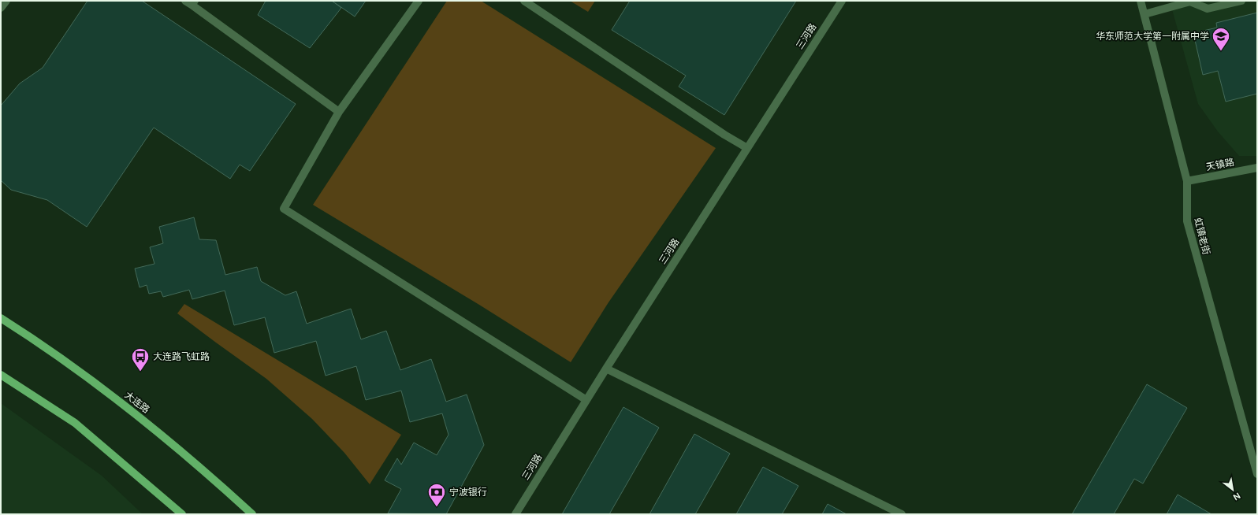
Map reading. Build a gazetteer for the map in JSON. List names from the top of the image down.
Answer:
{
  "streets": {
    "main road": ["大连路"],
    "street": ["三河路", "天镇路", "虹镇老街"]
  },
  "crossings": [
    ["天镇路", "虹镇老街"]
  ],
  "places": {
    "school or university": ["华东师范大学第一附属中学"],
    "bus stop": ["大连路飞虹路"],
    "bank": ["宁波银行"]
  },
  "north": "bottom right"
}
